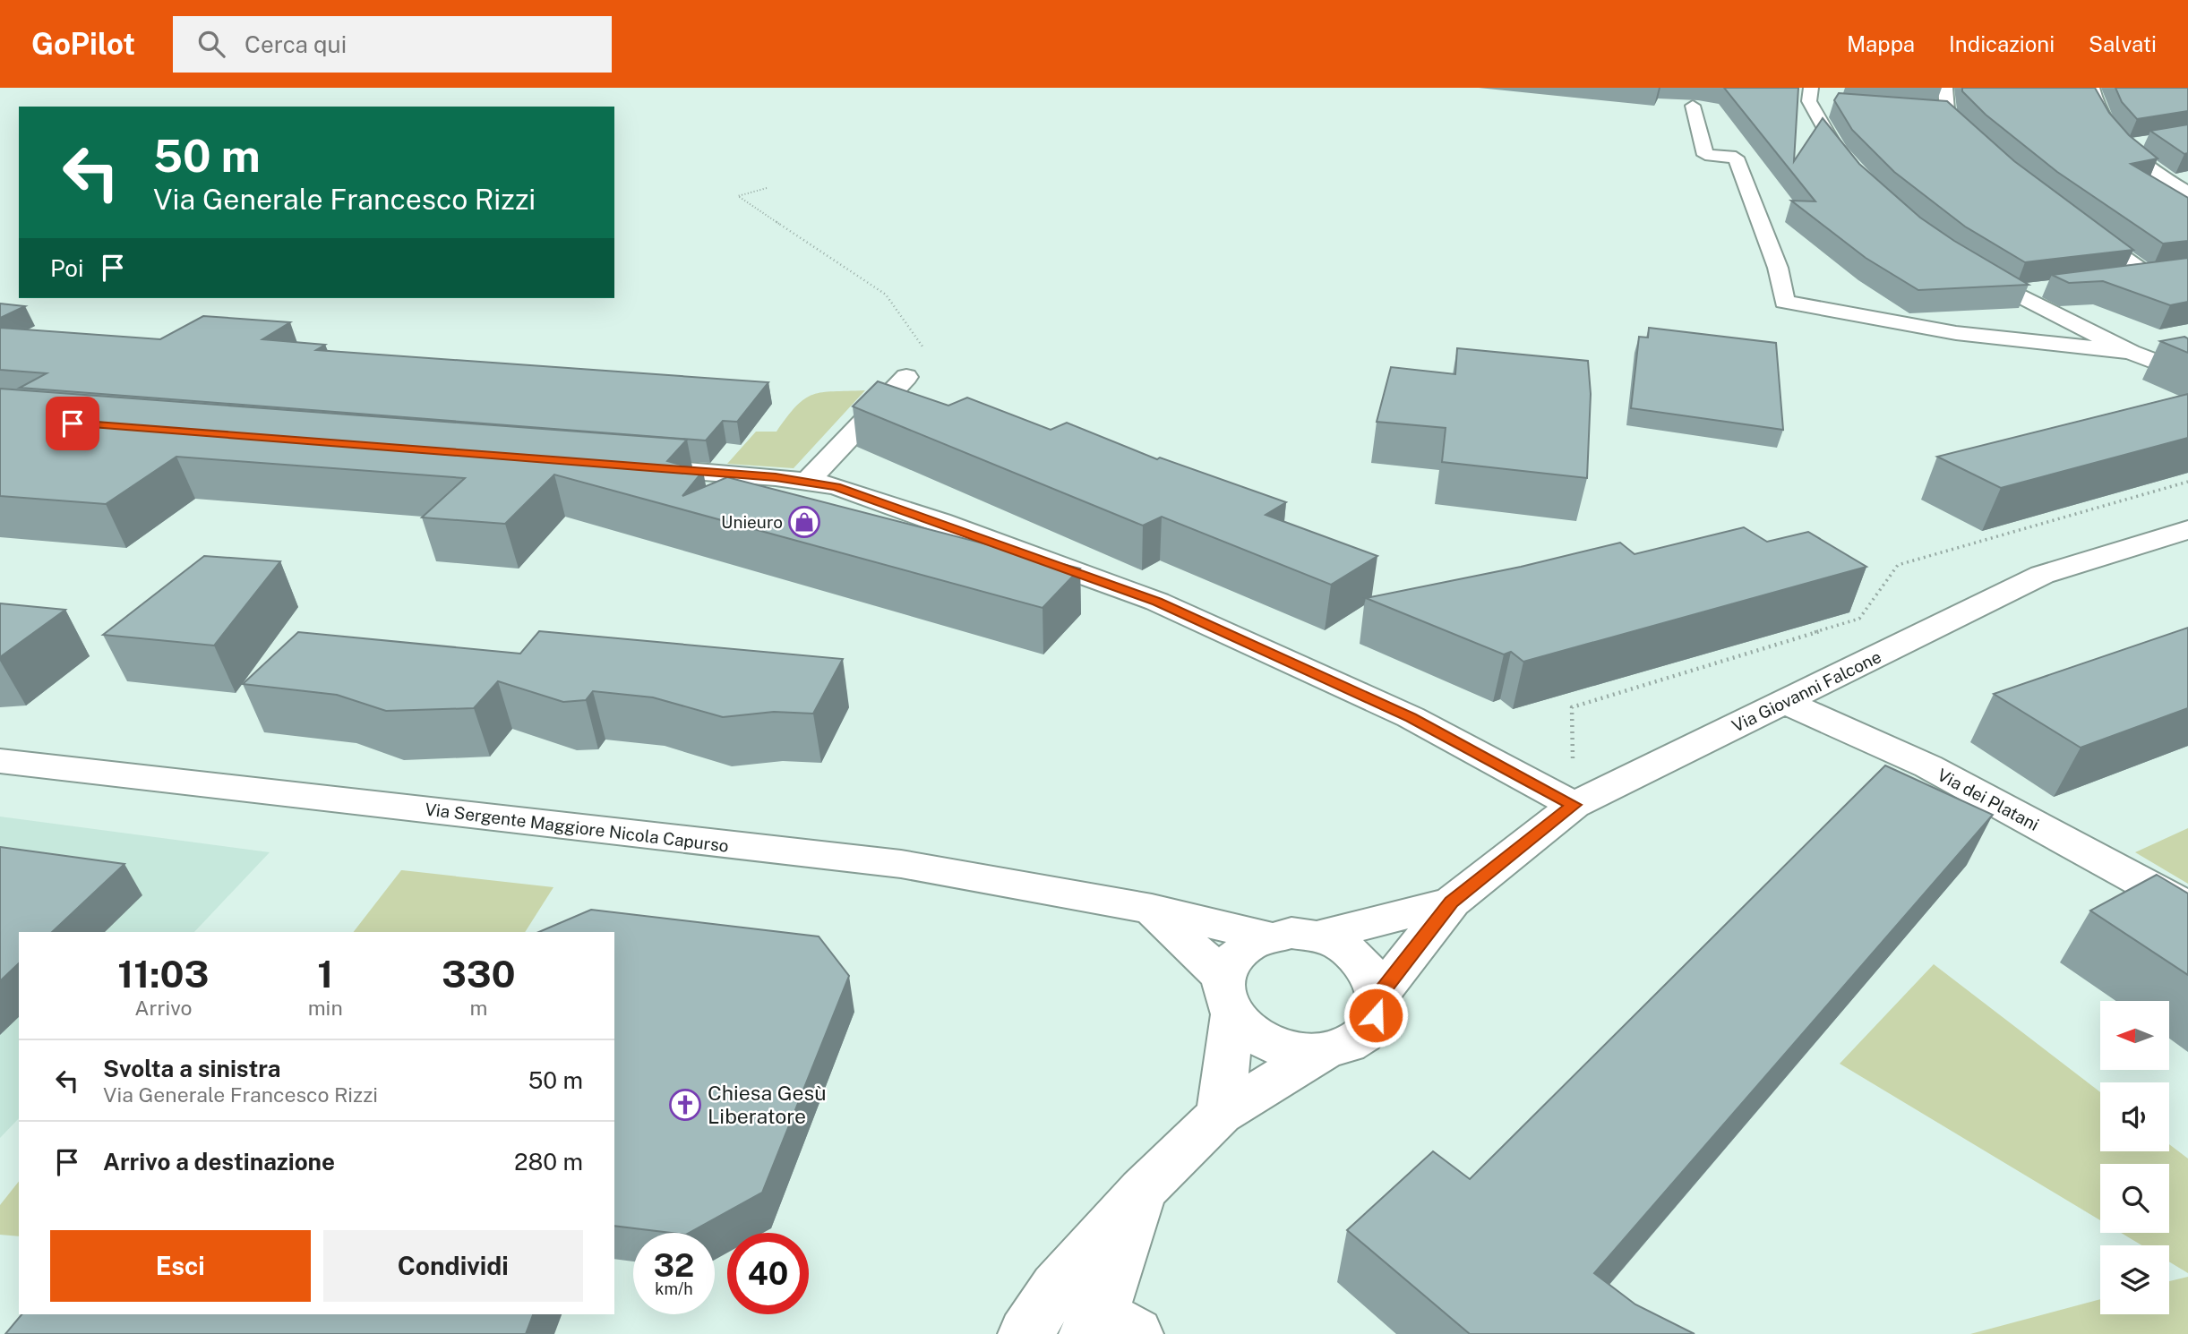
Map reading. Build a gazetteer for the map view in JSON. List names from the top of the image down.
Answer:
{
  "streets": {
    "street": ["Via Giovanni Falcone", "Via dei Platani", "Via Sergente Maggiore Nicola Capurso"]
  },
  "crossings": [
    ["Via Giovanni Falcone", "Via dei Platani"],
    ["Via Giovanni Falcone", "Via Sergente Maggiore Nicola Capurso"]
  ],
  "places": {
    "shop": ["Unieuro"],
    "church": ["Chiesa Gesù Liberatore"]
  },
  "north": "left",
  "page": {
    "header": "GoPilot",
    "search": "Cerca qui",
    "nav": ["Mappa", "Indicazioni", "Salvati"],
    "turn": ["50 m", "Via Generale Francesco Rizzi"],
    "then": "Poi",
    "eta": [
      "11:03",
      "Arrivo",
      "1",
      "min",
      "330",
      "m"
    ],
    "list": [
      {
        "name": "Svolta a sinistra",
        "note": "Via Generale Francesco Rizzi",
        "value": "50 m"
      },
      {
        "name": "Arrivo a destinazione",
        "value": "280 m"
      }
    ],
    "buttons": ["Esci", "Condividi"],
    "speed": "32 km/h",
    "limit": "40"
  }
}
